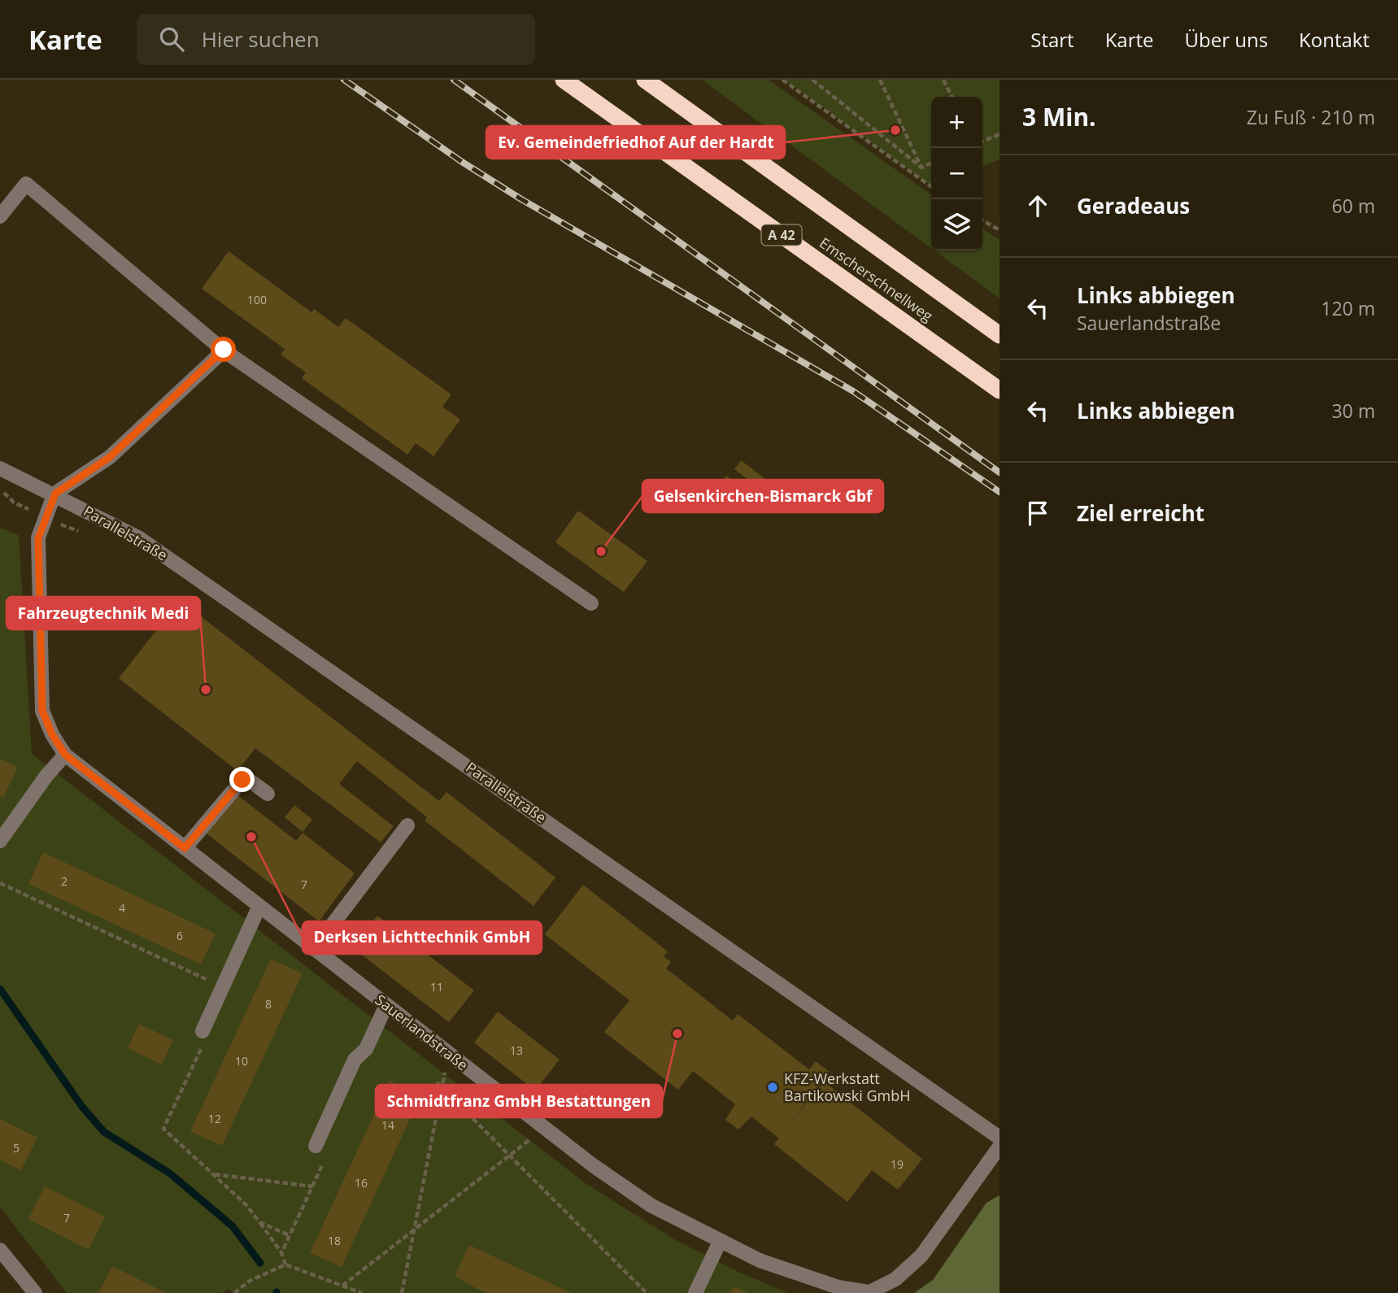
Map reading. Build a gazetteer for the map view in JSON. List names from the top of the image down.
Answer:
{
  "streets": {
    "highway": ["A 42", "Emscherschnellweg"],
    "street": ["Parallelstraße", "Sauerlandstraße"]
  },
  "crossings": [
    ["Parallelstraße", "Sauerlandstraße"]
  ],
  "places": [
    "Ev. Gemeindefriedhof Auf der Hardt",
    "Gelsenkirchen-Bismarck Gbf",
    "Fahrzeugtechnik Medi",
    "Derksen Lichttechnik GmbH",
    "Schmidtfranz GmbH Bestattungen",
    "KFZ-Werkstatt Bartikowski GmbH"
  ],
  "house_numbers": [
    "100",
    "2",
    "7",
    "4",
    "6",
    "11",
    "8",
    "13",
    "10",
    "12",
    "14",
    "5",
    "19",
    "16",
    "7",
    "18"
  ],
  "page": {
    "header": "Karte",
    "search": "Hier suchen",
    "nav": [
      "Start",
      "Karte",
      "Über uns",
      "Kontakt"
    ],
    "heading": ["3 Min.", "Zu Fuß · 210 m"],
    "map_buttons": ["+", "−"],
    "list": [
      ["Geradeaus", "60 m"],
      ["Links abbiegen", "Sauerlandstraße", "120 m"],
      ["Links abbiegen", "30 m"],
      "Ziel erreicht"
    ]
  }
}
